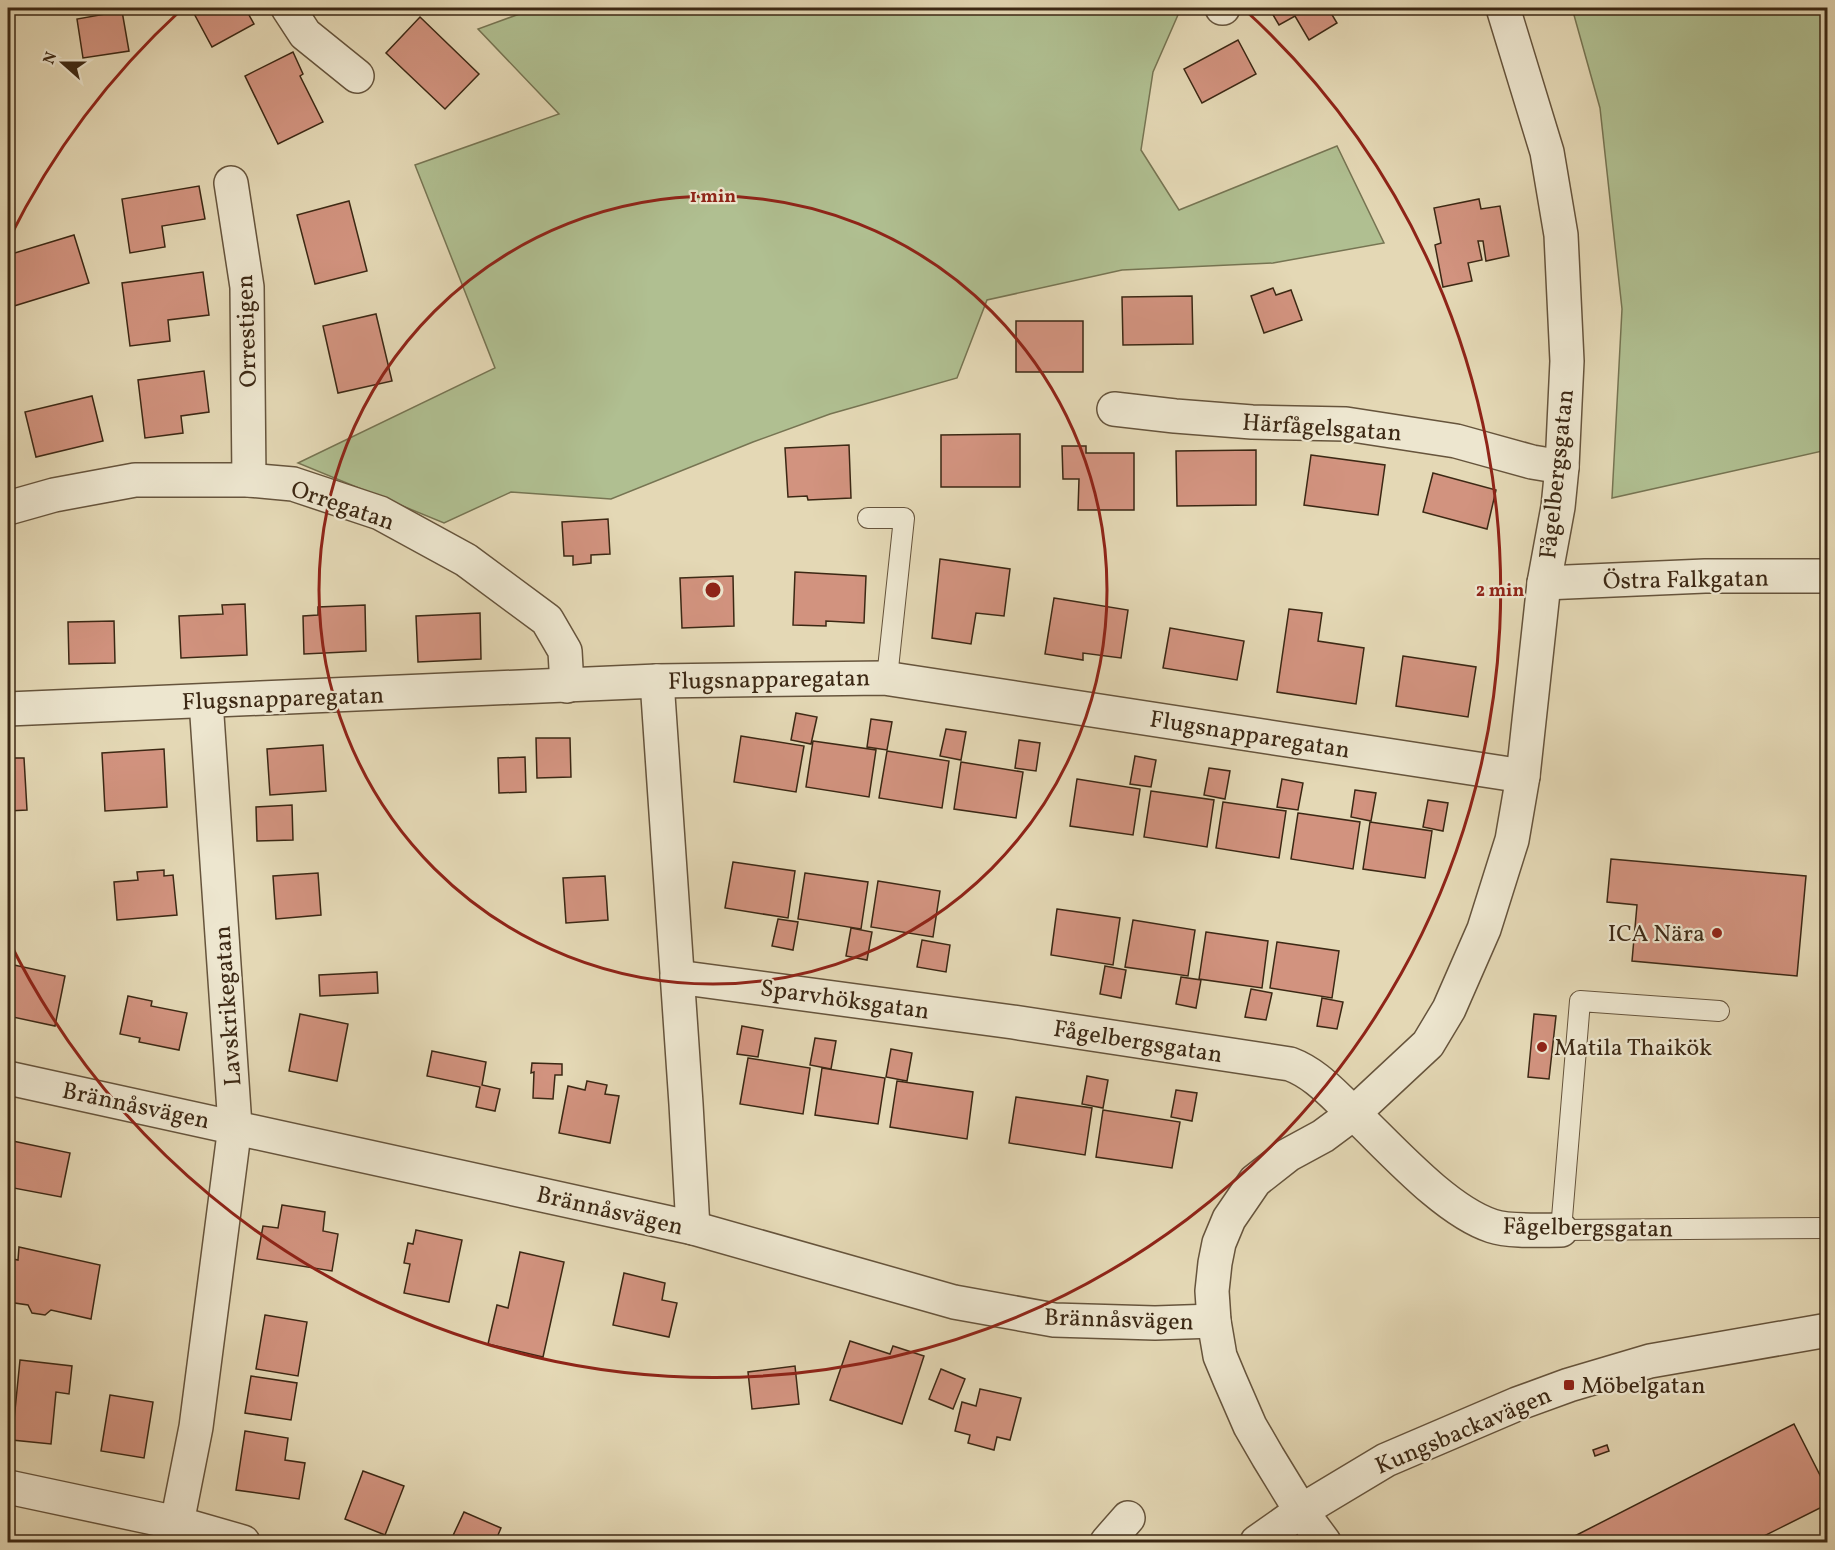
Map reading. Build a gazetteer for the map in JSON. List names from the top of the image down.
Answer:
{
  "streets": {
    "street": [
      "Orrestigen",
      "Härfågelsgatan",
      "Fågelbergsgatan",
      "Orregatan",
      "Östra Falkgatan",
      "Flugsnapparegatan",
      "Sparvhöksgatan",
      "Lavskrikegatan",
      "Brännåsvägen",
      "Kungsbackavägen"
    ]
  },
  "crossings": [
    ["Orrestigen", "Orregatan"],
    ["Härfågelsgatan", "Fågelbergsgatan"],
    ["Fågelbergsgatan", "Östra Falkgatan"],
    ["Fågelbergsgatan", "Flugsnapparegatan"],
    ["Fågelbergsgatan", "Sparvhöksgatan"],
    ["Fågelbergsgatan", "Brännåsvägen"],
    ["Fågelbergsgatan", "Kungsbackavägen"],
    ["Orregatan", "Flugsnapparegatan"],
    ["Flugsnapparegatan", "Lavskrikegatan"],
    ["Lavskrikegatan", "Brännåsvägen"]
  ],
  "places": {
    "other": ["ICA Nära", "Matila Thaikök"],
    "transit": ["Möbelgatan"]
  },
  "north": "left",
  "rings": ["1 min", "2 min"]
}
